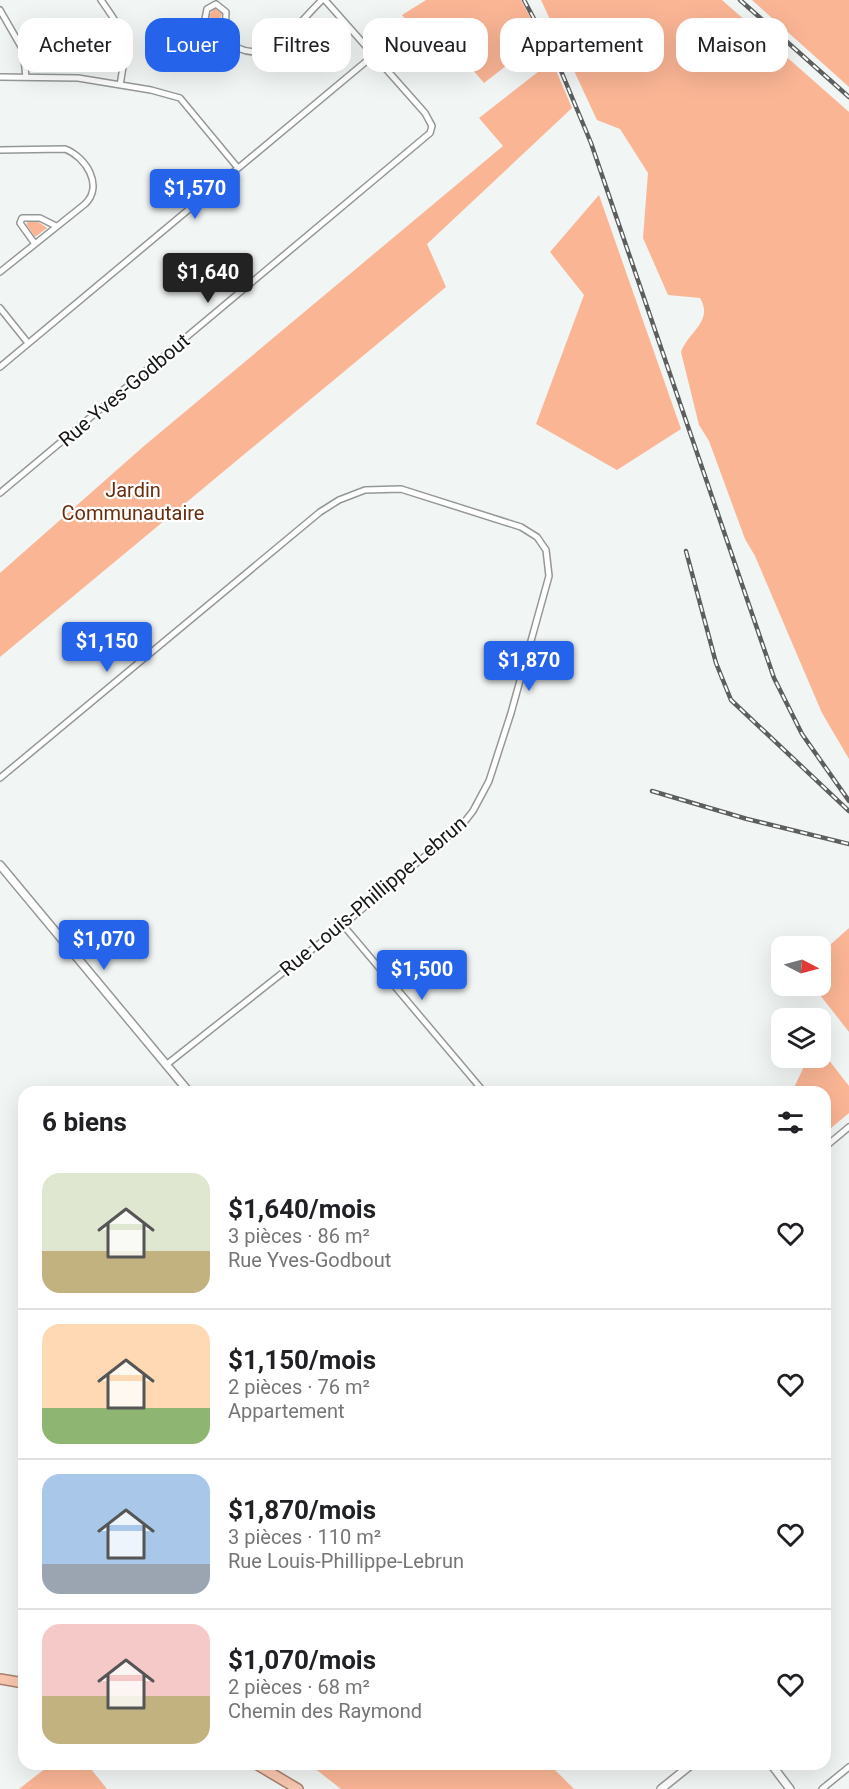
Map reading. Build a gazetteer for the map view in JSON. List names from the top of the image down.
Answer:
{
  "streets": {
    "street": ["Rue Yves-Godbout", "Rue Louis-Phillippe-Lebrun"]
  },
  "parks": ["Jardin Communautaire"],
  "north": "right",
  "page": {
    "chip": [
      "Acheter",
      "Louer",
      "Filtres",
      "Nouveau",
      "Appartement",
      "Maison"
    ],
    "price": [
      "$1,570",
      "$1,640",
      "$1,150",
      "$1,870",
      "$1,070",
      "$1,500"
    ],
    "heading": "6 biens",
    "list": [
      {
        "name": "$1,640/mois",
        "note": "3 pièces · 86 m² · Rue Yves-Godbout"
      },
      {
        "name": "$1,150/mois",
        "note": "2 pièces · 76 m² · Appartement"
      },
      {
        "name": "$1,870/mois",
        "note": "3 pièces · 110 m² · Rue Louis-Phillippe-Lebrun"
      },
      {
        "name": "$1,070/mois",
        "note": "2 pièces · 68 m² · Chemin des Raymond"
      }
    ]
  }
}
